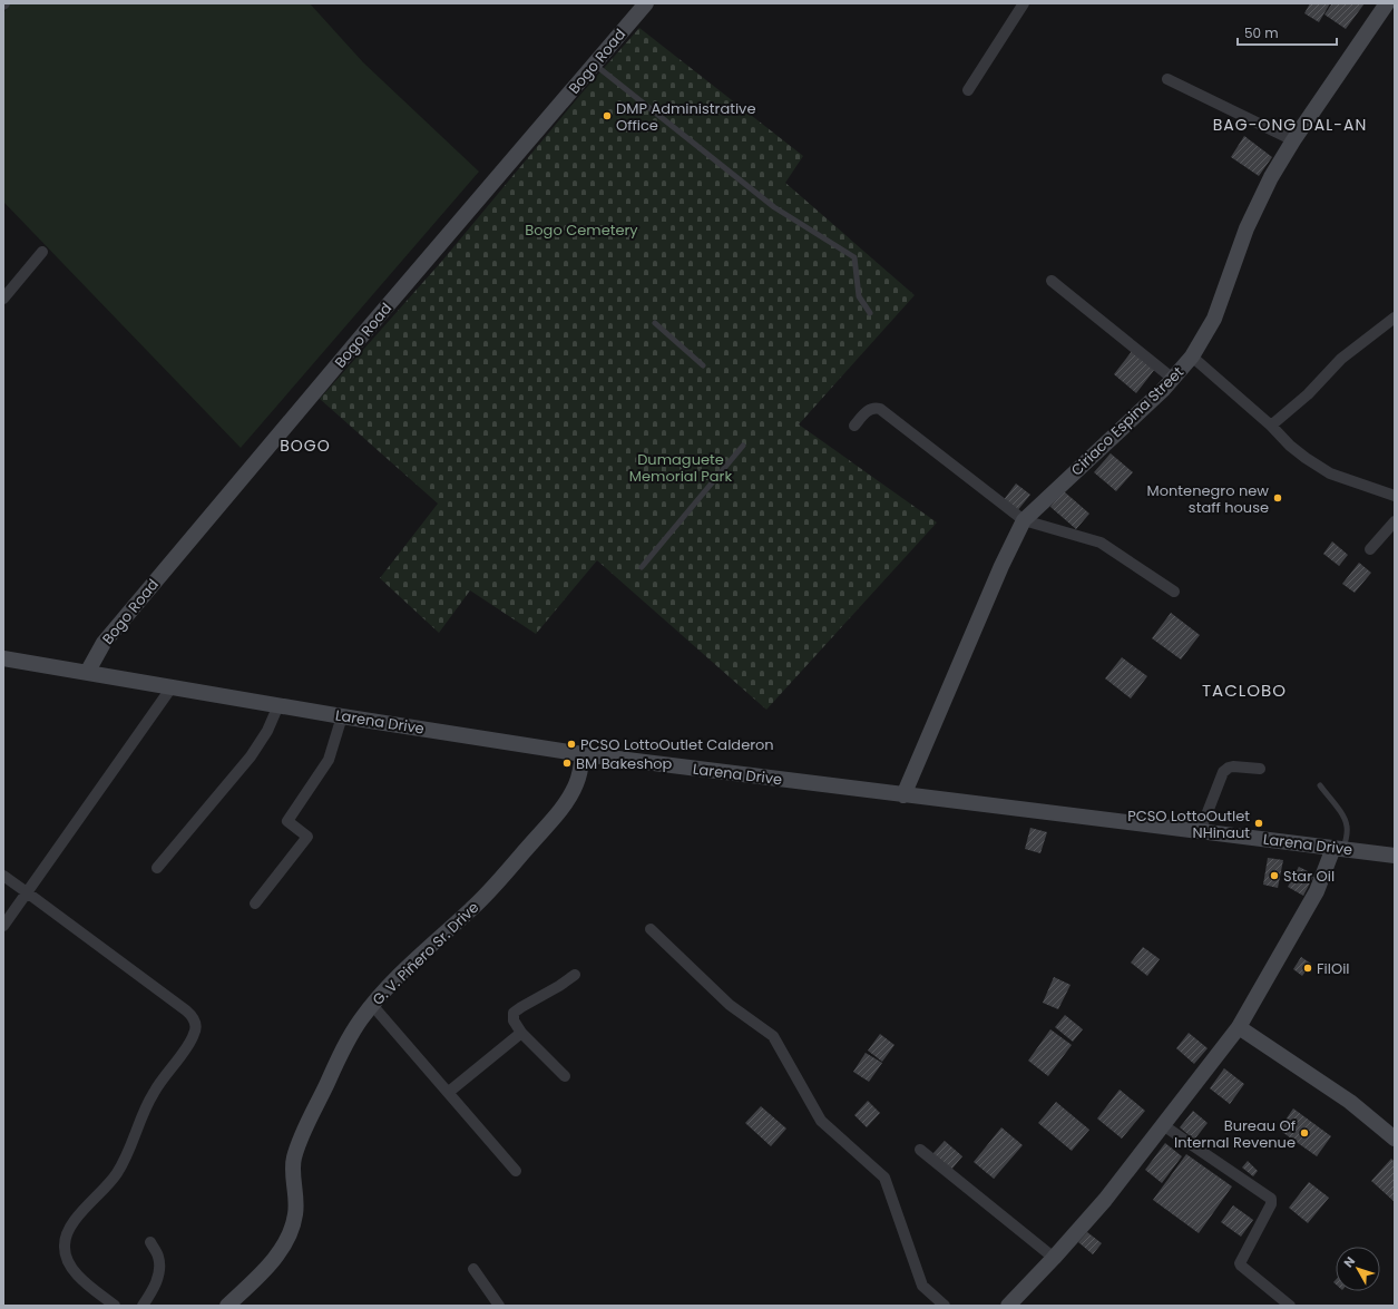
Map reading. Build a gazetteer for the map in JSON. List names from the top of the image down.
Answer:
{
  "streets": {
    "street": [
      "Bogo Road",
      "Ciriaco Espina Street",
      "Larena Drive",
      "G. V. Piñero Sr. Drive"
    ]
  },
  "crossings": [
    ["Bogo Road", "Larena Drive"],
    ["Ciriaco Espina Street", "Larena Drive"],
    ["Larena Drive", "G. V. Piñero Sr. Drive"]
  ],
  "districts": ["BAG-ONG DAL-AN", "BOGO", "TACLOBO"],
  "parks": ["Bogo Cemetery", "Dumaguete Memorial Park"],
  "places": [
    "DMP Administrative Office",
    "Montenegro new staff house",
    "PCSO LottoOutlet Calderon",
    "BM Bakeshop",
    "PCSO LottoOutlet NHinaut",
    "Star Oil",
    "FilOil",
    "Bureau Of Internal Revenue"
  ],
  "scale_bar": "50 m",
  "north": "top left"
}
